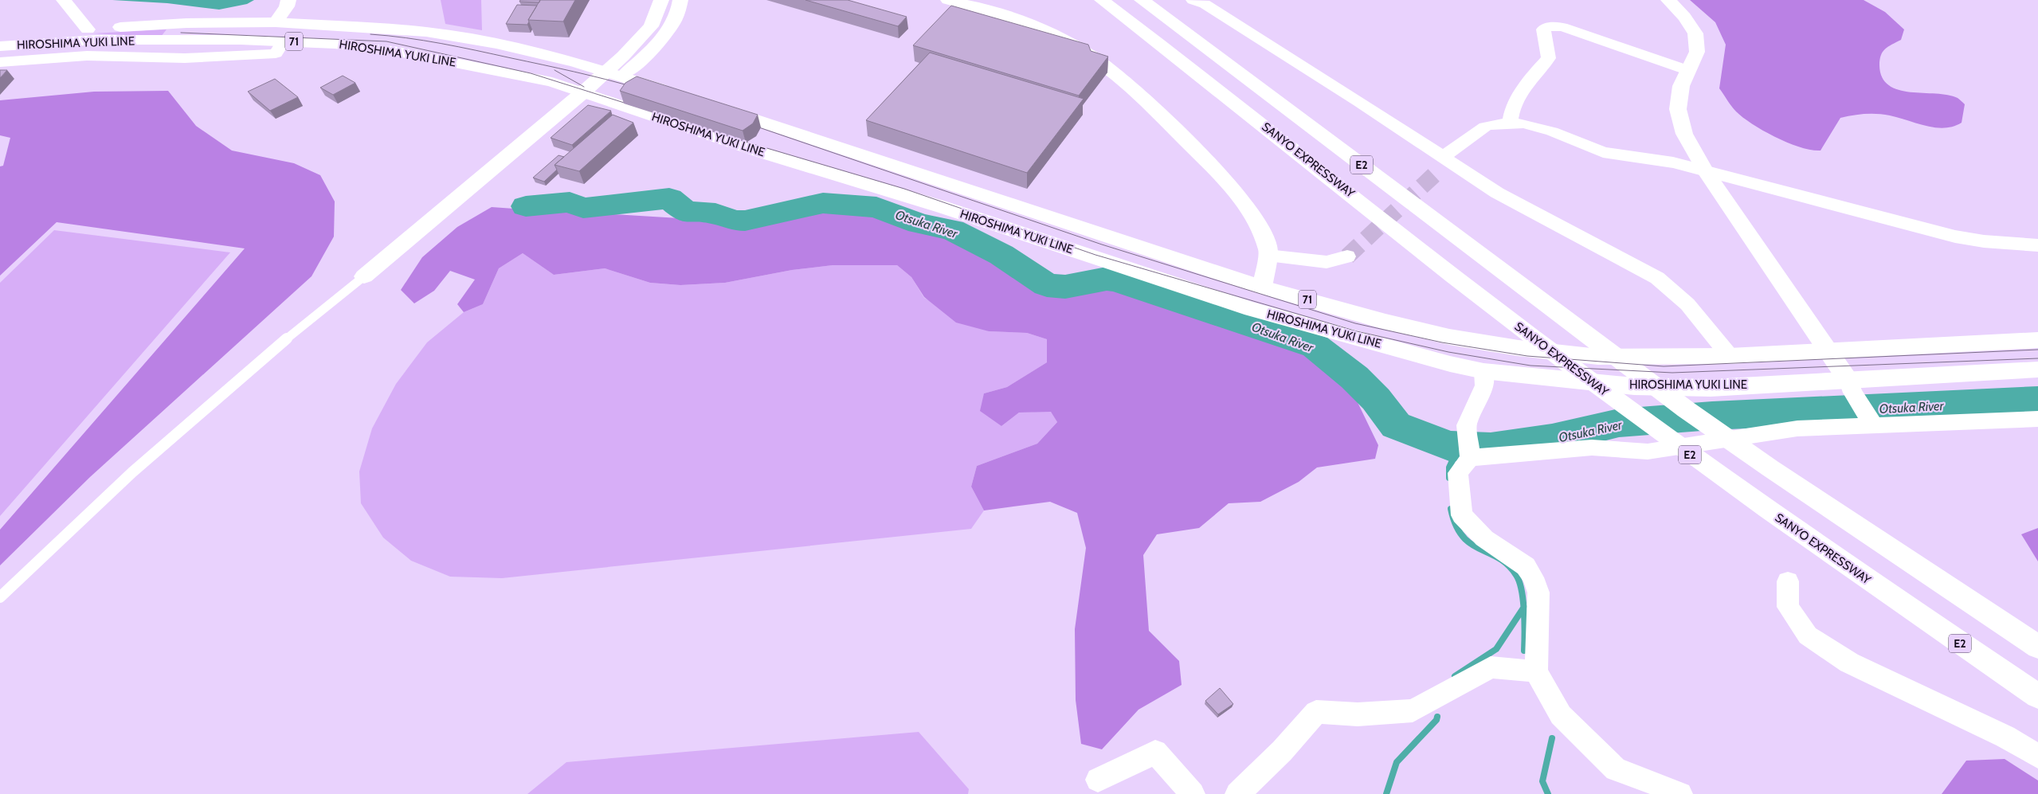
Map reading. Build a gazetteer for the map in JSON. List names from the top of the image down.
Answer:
{
  "streets": {
    "main road": [
      "71",
      "HIROSHIMA YUKI LINE",
      "SANYO EXPRESSWAY",
      "E2"
    ]
  },
  "water": ["Otsuka River"]
}
